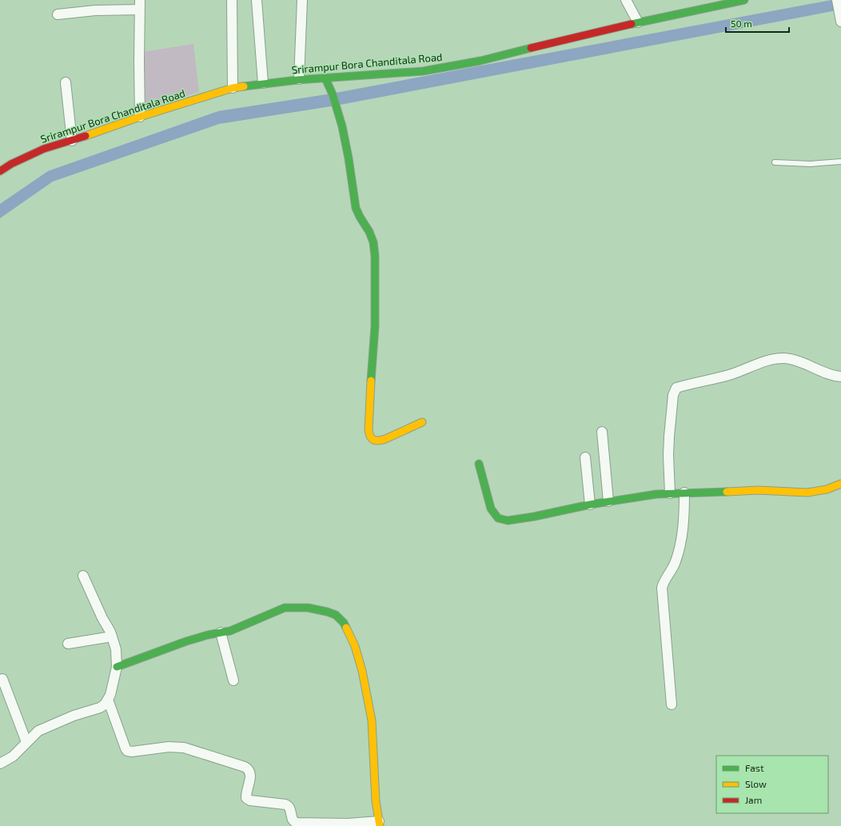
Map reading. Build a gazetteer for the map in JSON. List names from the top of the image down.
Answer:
{
  "streets": {
    "street": ["Srirampur Bora Chanditala Road"]
  },
  "legend": ["Fast", "Slow", "Jam"],
  "scale_bar": "50 m"
}
